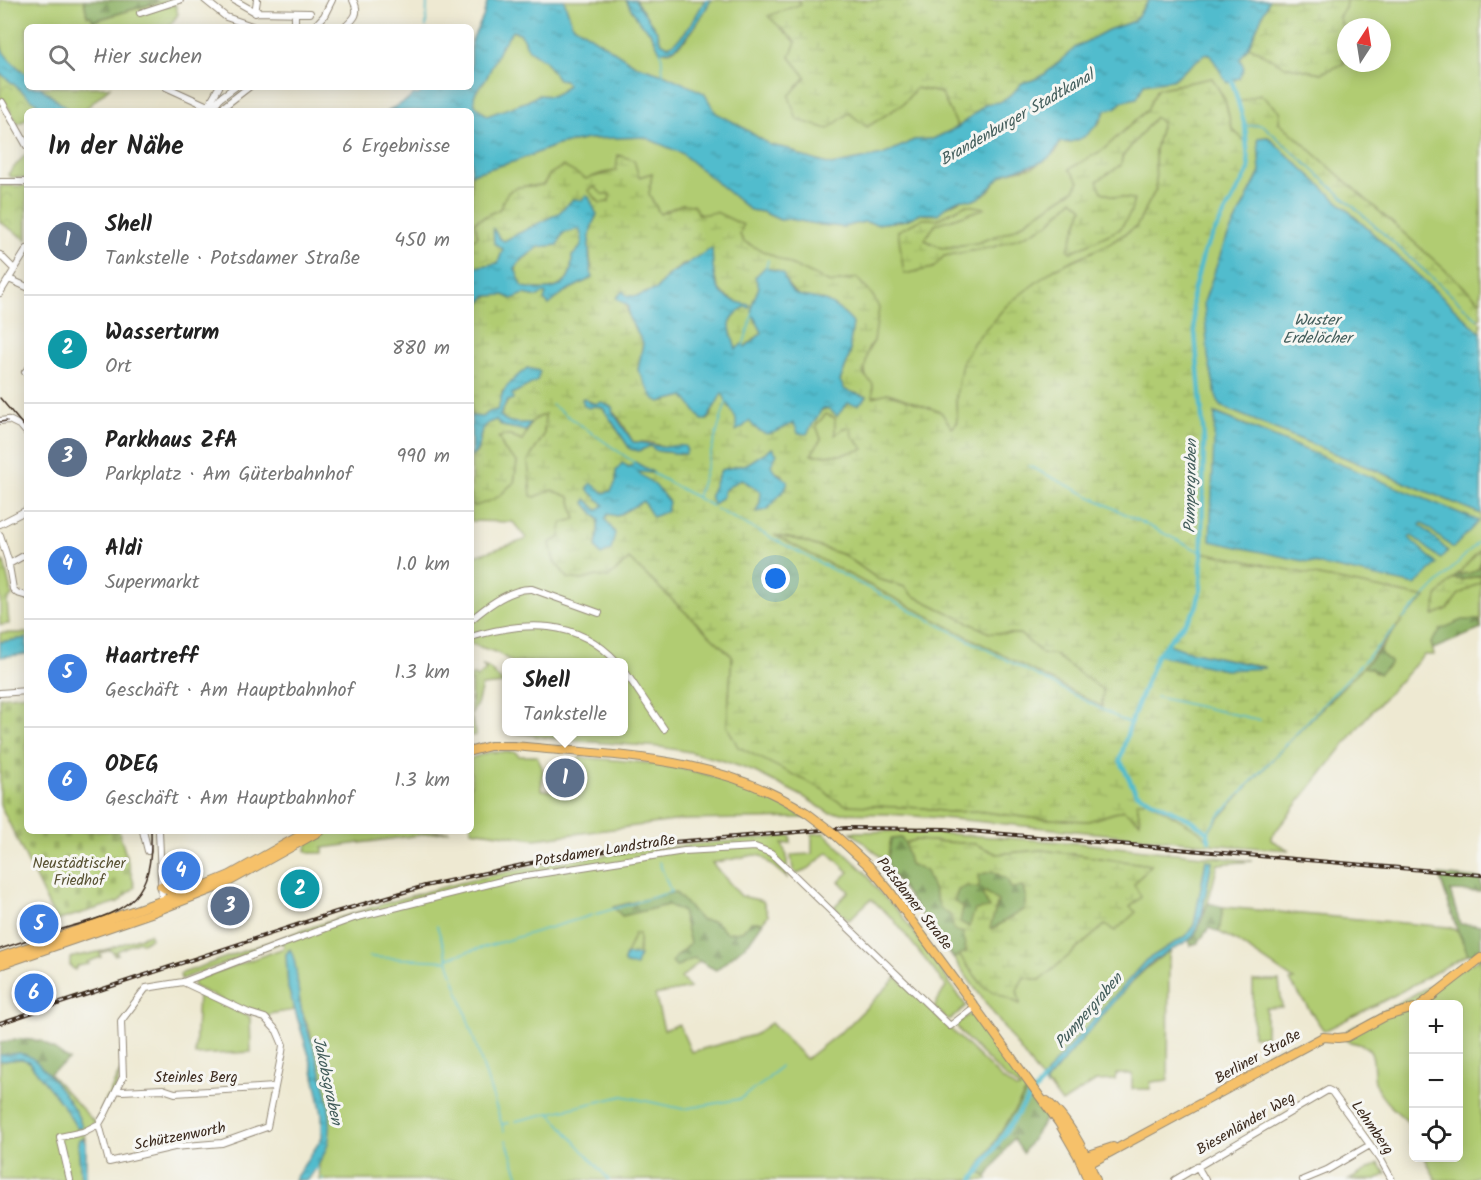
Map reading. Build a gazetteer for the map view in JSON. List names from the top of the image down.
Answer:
{
  "streets": {
    "main road": ["Potsdamer Straße", "Berliner Straße"],
    "street": [
      "Potsdamer Landstraße",
      "Steinles Berg",
      "Biesenländer Weg",
      "Lehmberg",
      "Schützenworth"
    ]
  },
  "crossings": [
    ["Potsdamer Landstraße", "Potsdamer Straße"],
    ["Potsdamer Landstraße", "Schützenworth"],
    ["Potsdamer Straße", "Berliner Straße"],
    ["Steinles Berg", "Schützenworth"],
    ["Biesenländer Weg", "Lehmberg"]
  ],
  "water": [
    "Brandenburger Stadtkanal",
    "Wuster Erdelöcher",
    "Pumpergraben",
    "Jakobsgraben"
  ],
  "parks": ["Neustädtischer Friedhof"],
  "north": "top",
  "page": {
    "search": "Hier suchen",
    "heading": ["In der Nähe", "6 Ergebnisse"],
    "list": [
      {
        "mark": "1",
        "name": "Shell",
        "note": "Tankstelle · Potsdamer Straße",
        "value": "450 m"
      },
      {
        "mark": "2",
        "name": "Wasserturm",
        "note": "Ort",
        "value": "880 m"
      },
      {
        "mark": "3",
        "name": "Parkhaus ZfA",
        "note": "Parkplatz · Am Güterbahnhof",
        "value": "990 m"
      },
      {
        "mark": "4",
        "name": "Aldi",
        "note": "Supermarkt",
        "value": "1.0 km"
      },
      {
        "mark": "5",
        "name": "Haartreff",
        "note": "Geschäft · Am Hauptbahnhof",
        "value": "1.3 km"
      },
      {
        "mark": "6",
        "name": "ODEG",
        "note": "Geschäft · Am Hauptbahnhof",
        "value": "1.3 km"
      }
    ],
    "popup": ["Shell", "Tankstelle"],
    "pins": [
      "1",
      "4",
      "2",
      "3",
      "5",
      "6"
    ],
    "map_buttons": ["+", "−"]
  }
}
